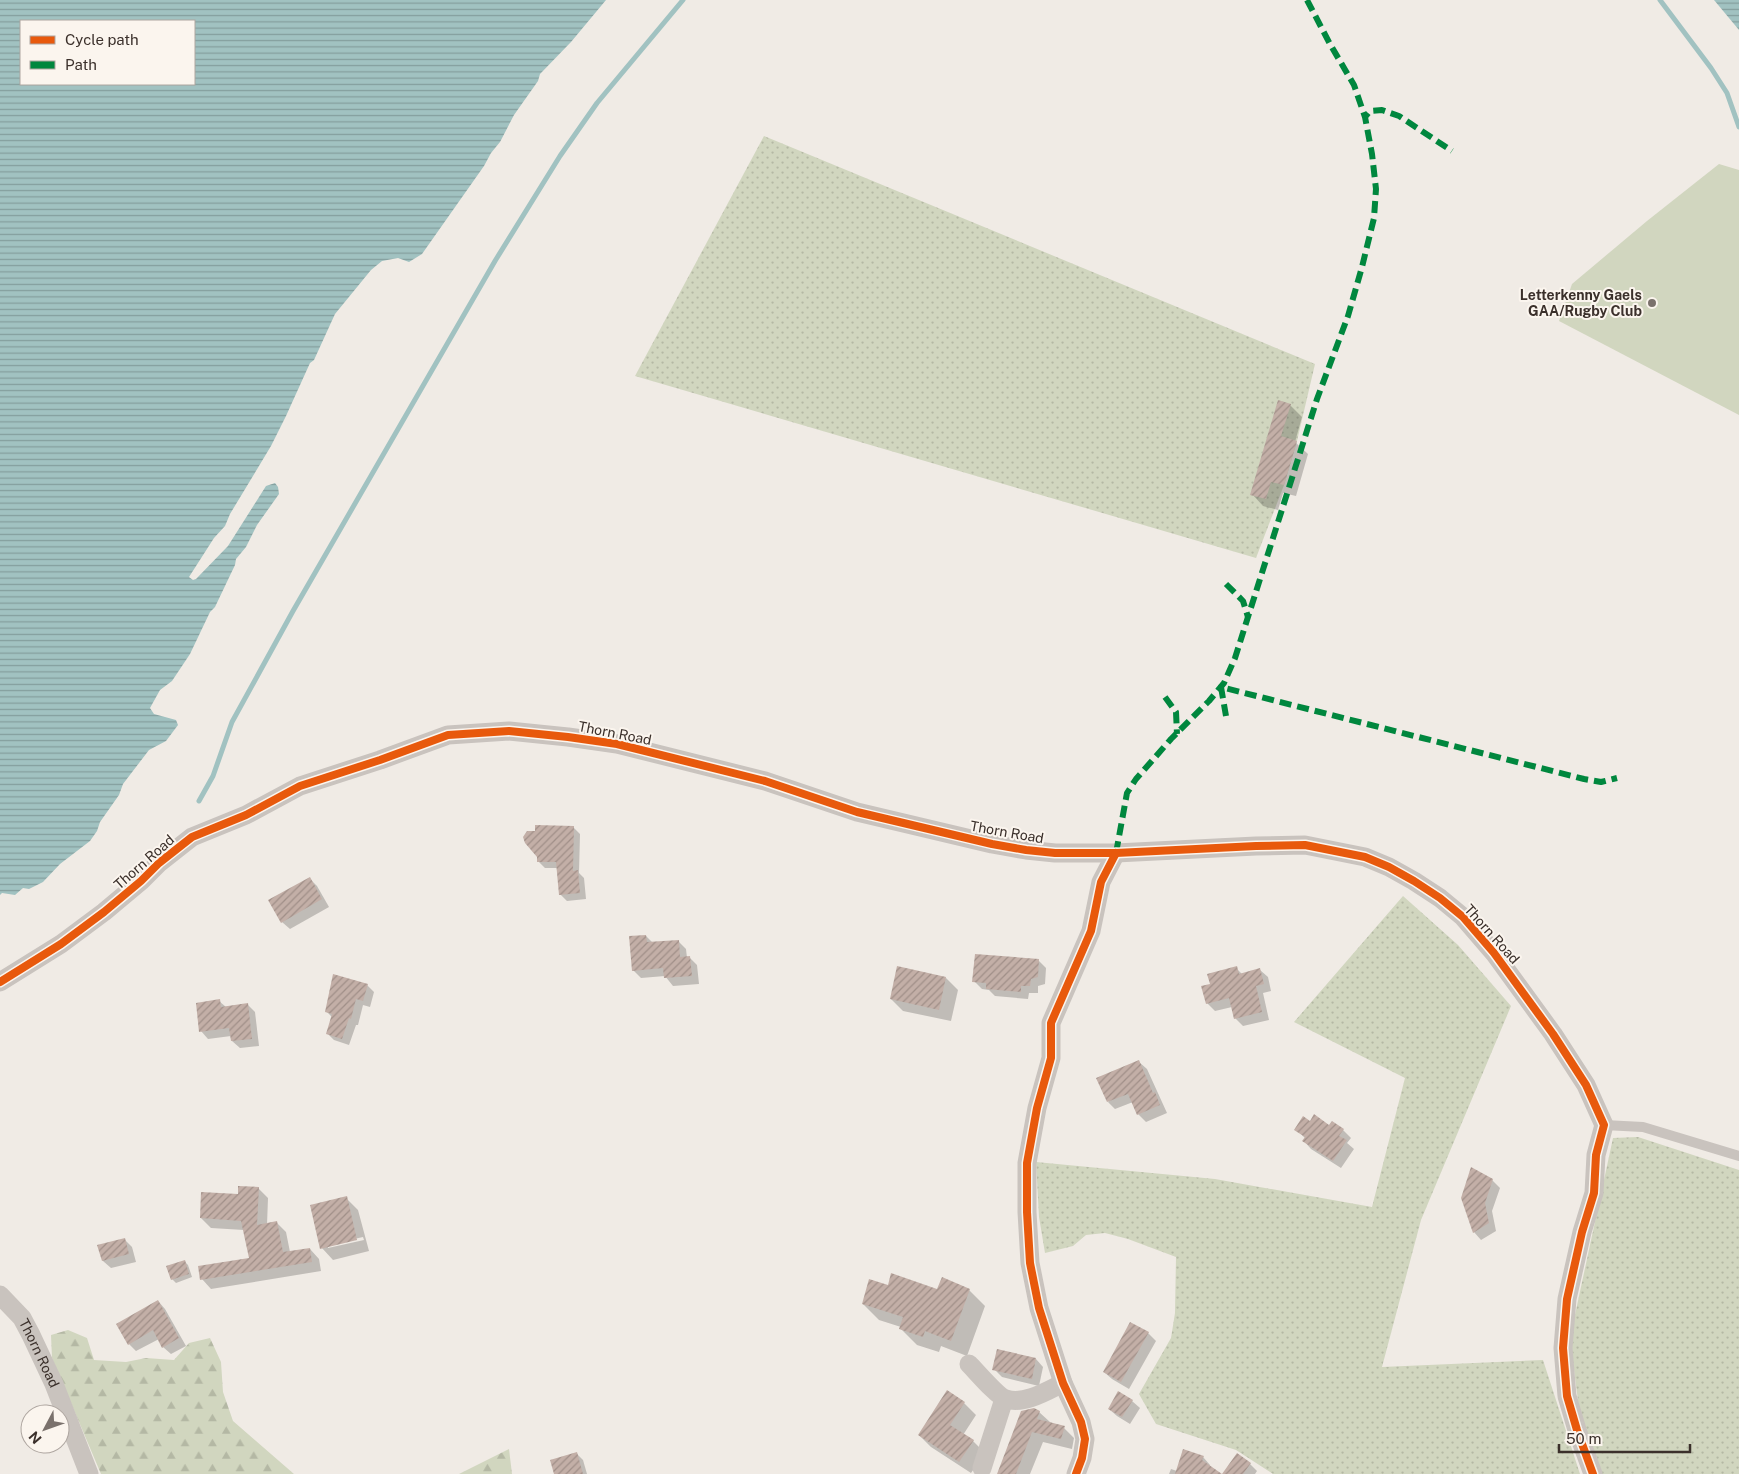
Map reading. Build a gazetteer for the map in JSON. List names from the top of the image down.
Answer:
{
  "streets": {
    "street": ["Thorn Road"]
  },
  "places": ["Letterkenny Gaels GAA/Rugby Club"],
  "legend": ["Cycle path", "Path"],
  "scale_bar": "50 m",
  "north": "bottom left"
}
